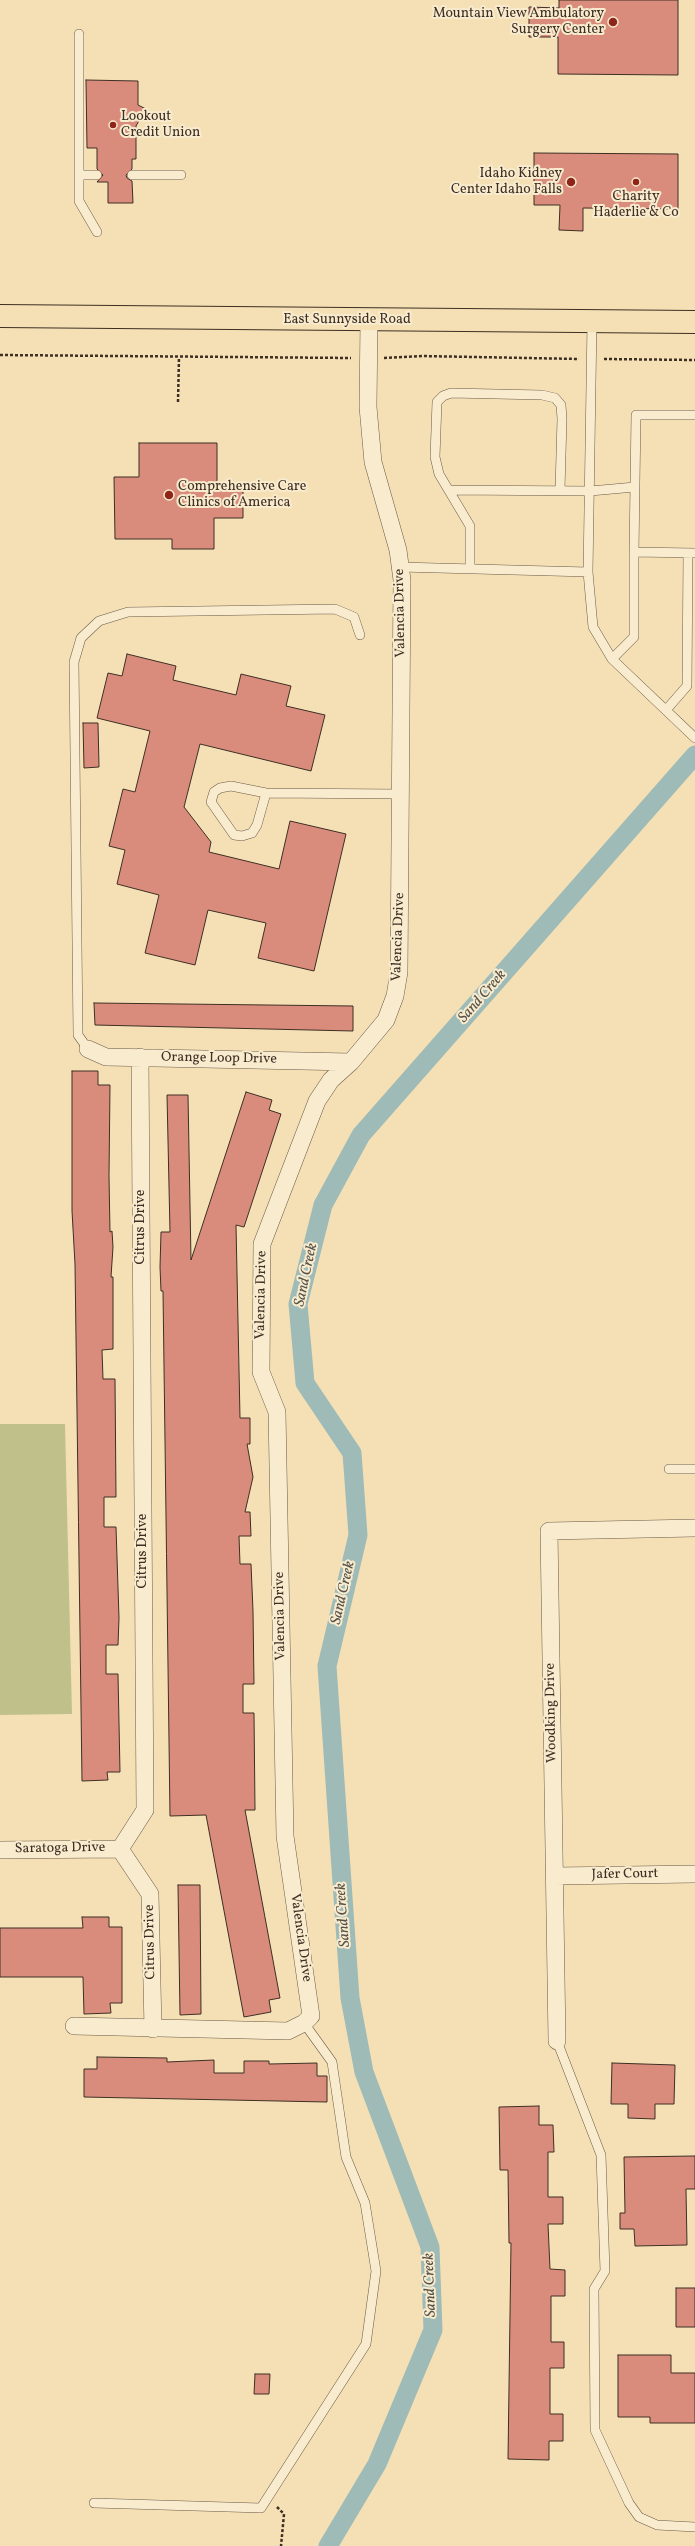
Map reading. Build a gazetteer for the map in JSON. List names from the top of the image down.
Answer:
{
  "streets": {
    "main road": ["East Sunnyside Road"],
    "street": [
      "Valencia Drive",
      "Orange Loop Drive",
      "Citrus Drive",
      "Woodking Drive",
      "Saratoga Drive",
      "Jafer Court"
    ]
  },
  "crossings": [
    ["East Sunnyside Road", "Valencia Drive"],
    ["Valencia Drive", "Orange Loop Drive"],
    ["Orange Loop Drive", "Citrus Drive"],
    ["Citrus Drive", "Saratoga Drive"],
    ["Woodking Drive", "Jafer Court"]
  ],
  "water": ["Sand Creek"],
  "places": [
    "Mountain View Ambulatory Surgery Center",
    "Lookout Credit Union",
    "Idaho Kidney Center Idaho Falls",
    "Charity Haderlie & Co",
    "Comprehensive Care Clinics of America"
  ]
}
